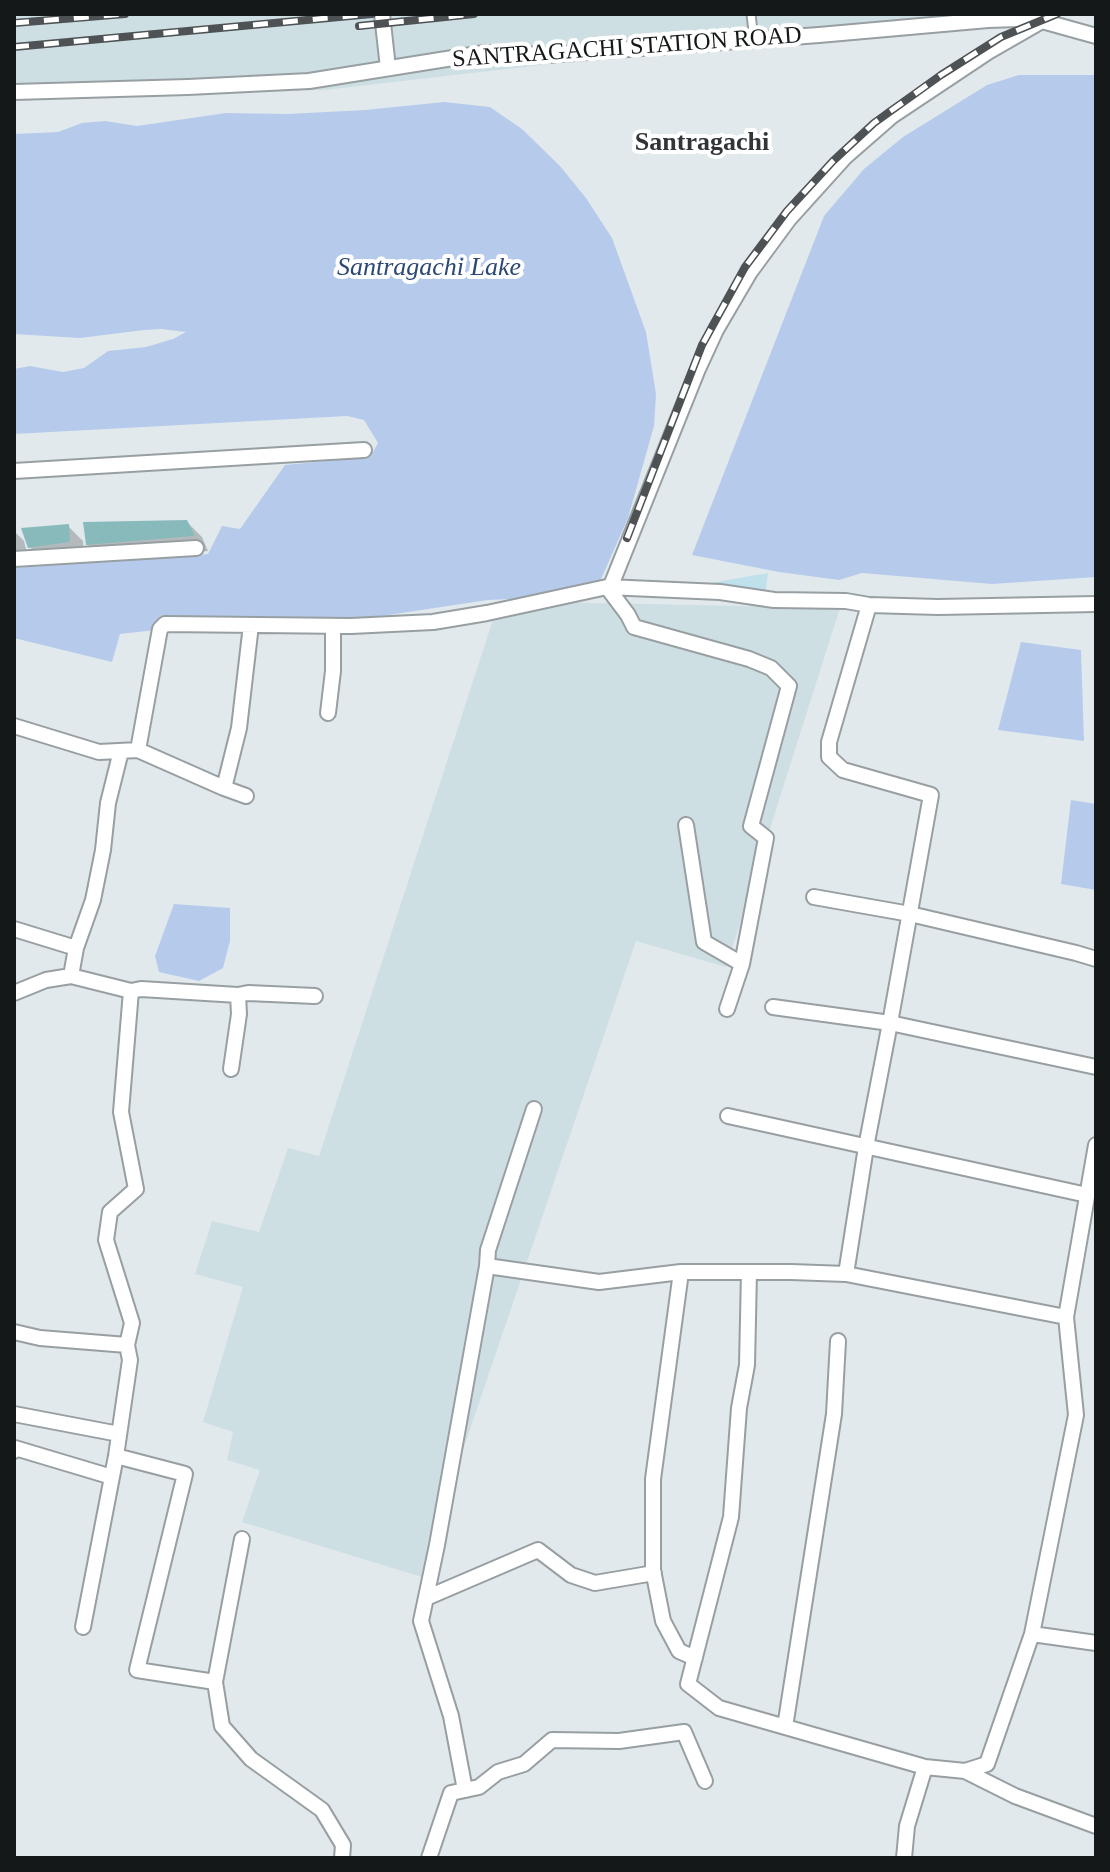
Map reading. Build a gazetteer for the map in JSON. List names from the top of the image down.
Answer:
{
  "streets": {
    "street": ["SANTRAGACHI STATION ROAD"]
  },
  "districts": ["Santragachi"],
  "water": ["Santragachi Lake"]
}
